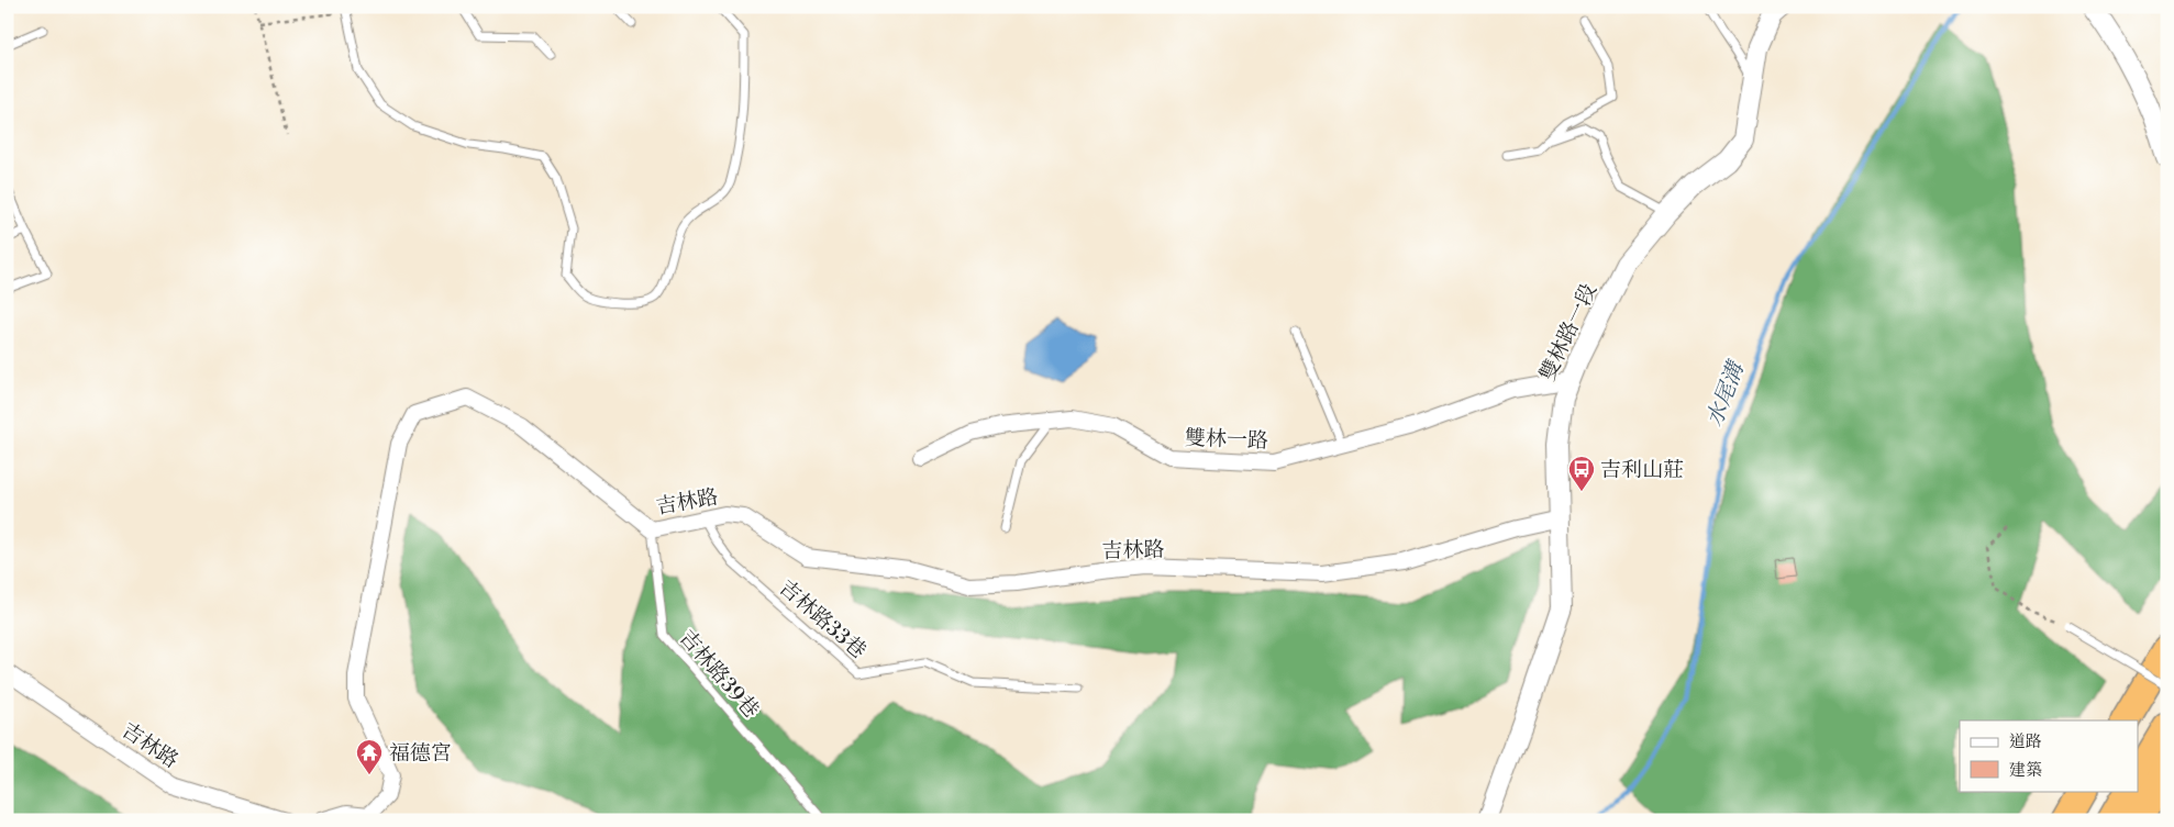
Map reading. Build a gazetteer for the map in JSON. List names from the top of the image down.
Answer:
{
  "streets": {
    "street": ["雙林路一段", "雙林一路", "吉林路"],
    "lane": ["吉林路33巷", "吉林路39巷"]
  },
  "crossings": [
    ["雙林路一段", "雙林一路"],
    ["雙林路一段", "吉林路"],
    ["吉林路", "吉林路33巷"],
    ["吉林路", "吉林路39巷"]
  ],
  "water": ["水尾溝"],
  "places": {
    "bus stop": ["吉利山莊"],
    "temple": ["福德宮"]
  },
  "legend": ["道路", "建築"]
}
